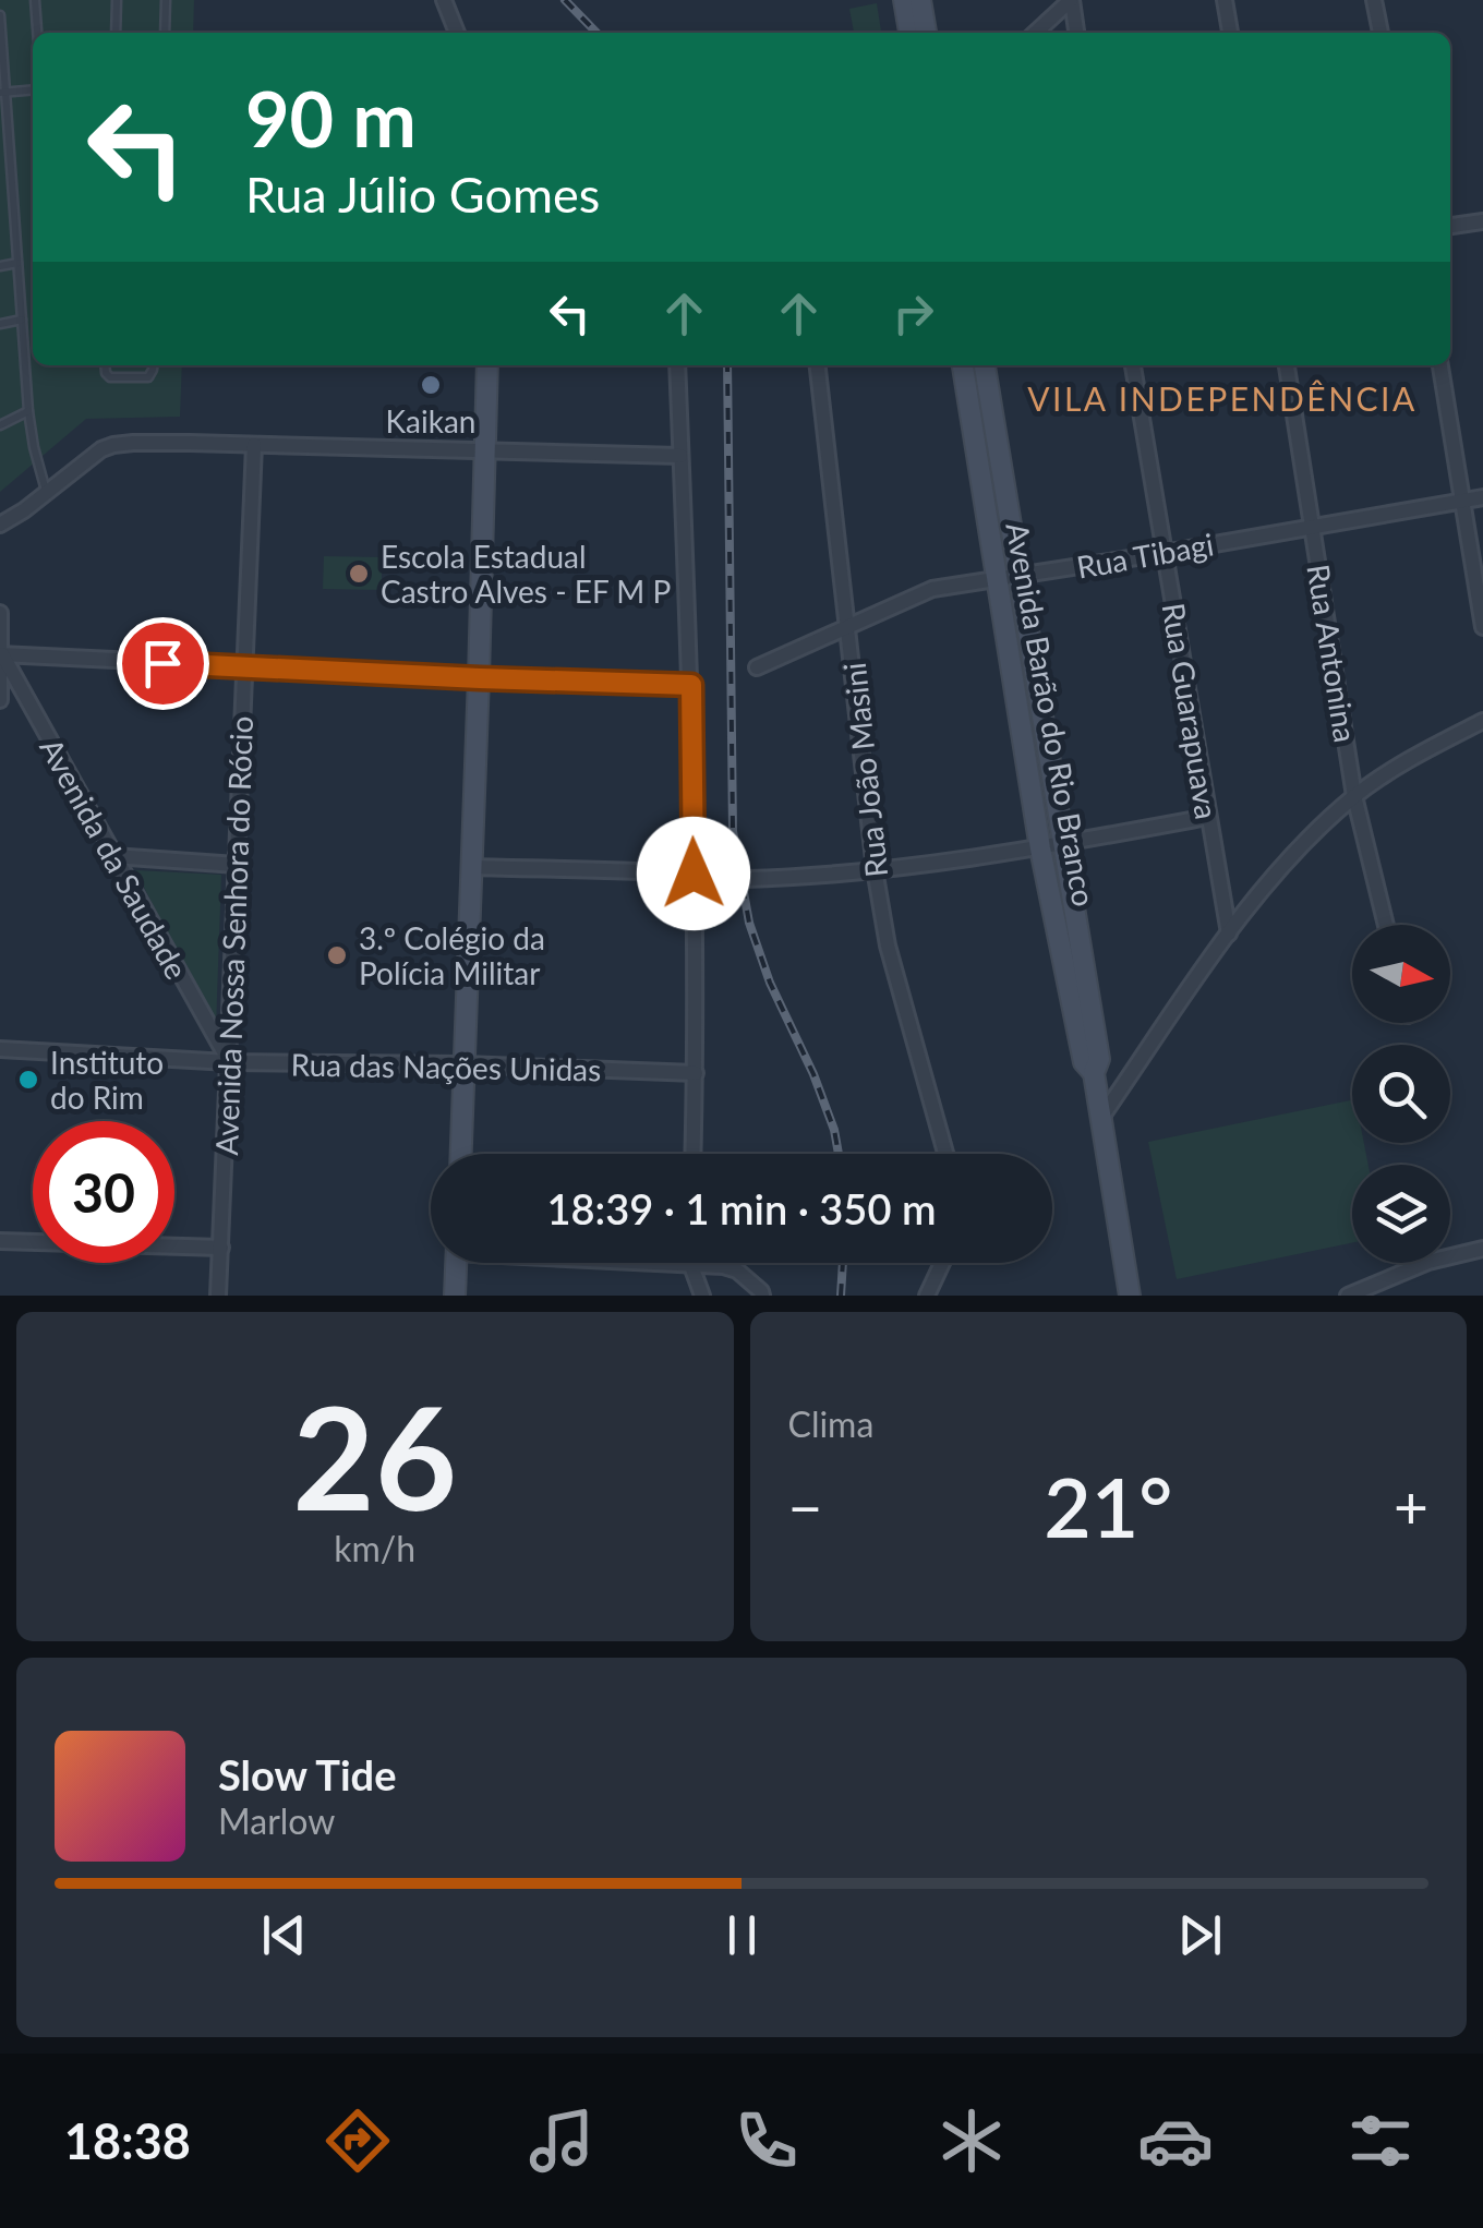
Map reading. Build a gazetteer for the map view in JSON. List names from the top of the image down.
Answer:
{
  "streets": {
    "street": [
      "Rua Tibagi",
      "Rua Antonina",
      "Rua Guarapuava",
      "Avenida Barão do Rio Branco",
      "Rua João Masini",
      "Avenida da Saudade",
      "Avenida Nossa Senhora do Rócio",
      "Rua das Nações Unidas"
    ]
  },
  "crossings": [
    ["Rua Tibagi", "Rua Antonina"],
    ["Rua Tibagi", "Rua Guarapuava"],
    ["Rua Tibagi", "Avenida Barão do Rio Branco"],
    ["Rua Tibagi", "Rua João Masini"],
    ["Avenida da Saudade", "Avenida Nossa Senhora do Rócio"],
    ["Avenida da Saudade", "Rua das Nações Unidas"],
    ["Avenida Nossa Senhora do Rócio", "Rua das Nações Unidas"]
  ],
  "districts": ["VILA INDEPENDÊNCIA"],
  "places": [
    "Kaikan",
    "Escola Estadual Castro Alves - EF M P",
    "3.º Colégio da Polícia Militar",
    "Instituto do Rim"
  ],
  "north": "right",
  "page": {
    "turn": ["90 m", "Rua Júlio Gomes"],
    "limit": "30",
    "trip": "18:39 · 1 min · 350 m",
    "tile": [
      ["26", "km/h"],
      "Clima"
    ],
    "heat": ["−", "21°", "+"],
    "song": ["Slow Tide", "Marlow"],
    "tabs": "18:38"
  }
}
